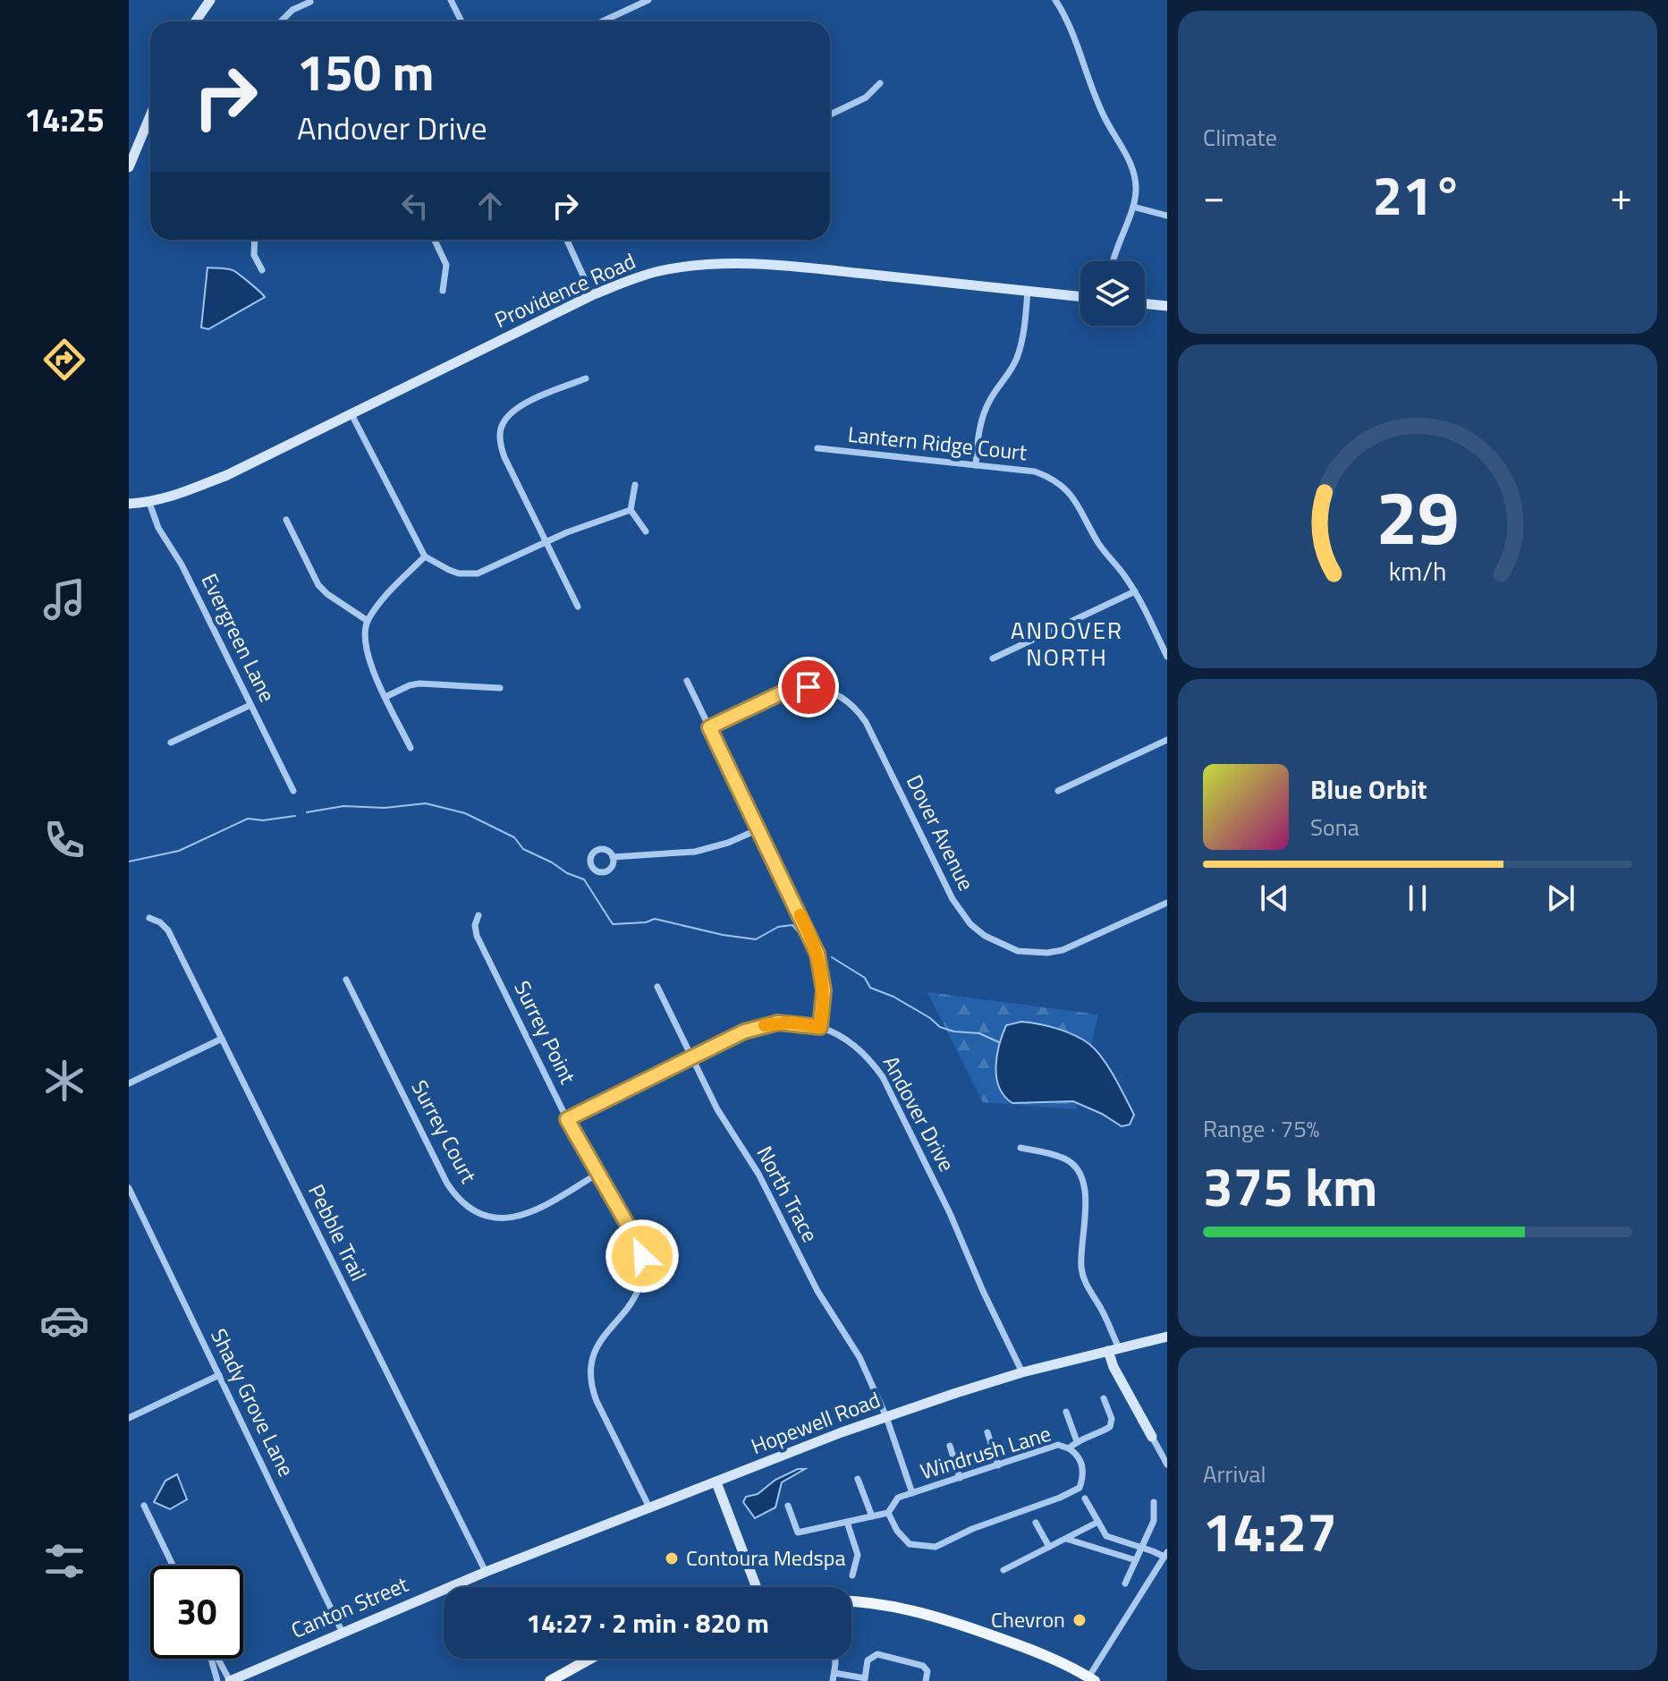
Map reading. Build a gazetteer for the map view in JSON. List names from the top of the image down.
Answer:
{
  "streets": {
    "street": [
      "Providence Road",
      "Lantern Ridge Court",
      "Evergreen Lane",
      "Dover Avenue",
      "Surrey Point",
      "Andover Drive",
      "Surrey Court",
      "North Trace",
      "Pebble Trail",
      "Shady Grove Lane",
      "Hopewell Road",
      "Windrush Lane",
      "Canton Street"
    ]
  },
  "crossings": [
    ["Providence Road", "Evergreen Lane"],
    ["Surrey Point", "Andover Drive"],
    ["Surrey Point", "Surrey Court"],
    ["Surrey Point", "Hopewell Road"],
    ["Andover Drive", "North Trace"],
    ["Andover Drive", "Hopewell Road"],
    ["North Trace", "Hopewell Road"],
    ["North Trace", "Windrush Lane"],
    ["Pebble Trail", "Hopewell Road"],
    ["Pebble Trail", "Canton Street"],
    ["Shady Grove Lane", "Canton Street"],
    ["Hopewell Road", "Windrush Lane"],
    ["Hopewell Road", "Canton Street"]
  ],
  "districts": ["ANDOVER NORTH"],
  "places": ["Contoura Medspa", "Chevron"],
  "page": {
    "tabs": "14:25",
    "tile": [
      "Climate",
      ["Range · 75%", "375 km"],
      ["Arrival", "14:27"]
    ],
    "turn": ["150 m", "Andover Drive"],
    "heat": ["−", "21°", "+"],
    "song": ["Blue Orbit", "Sona"],
    "limit": "30",
    "trip": "14:27 · 2 min · 820 m",
    "gauge": ["29", "km/h"]
  }
}
